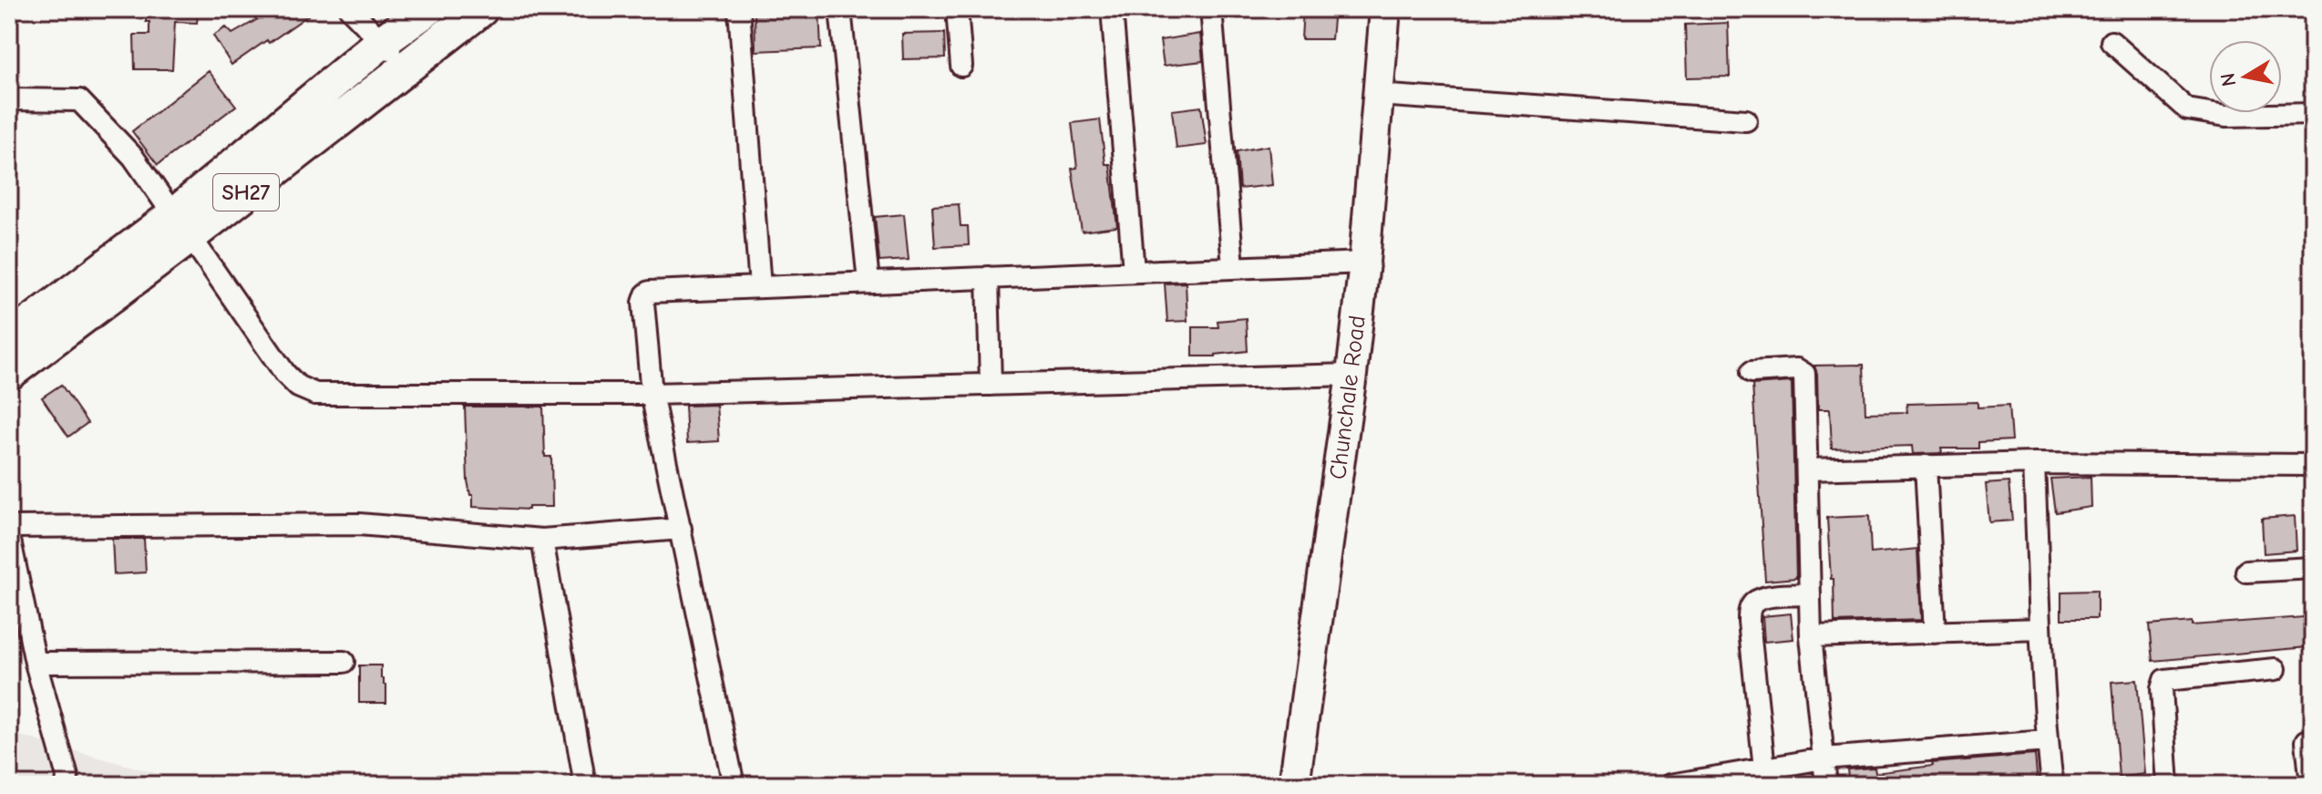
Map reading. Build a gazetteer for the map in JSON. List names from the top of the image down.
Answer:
{
  "streets": {
    "main road": ["SH27"],
    "street": ["Chunchale Road"]
  },
  "north": "left"
}
